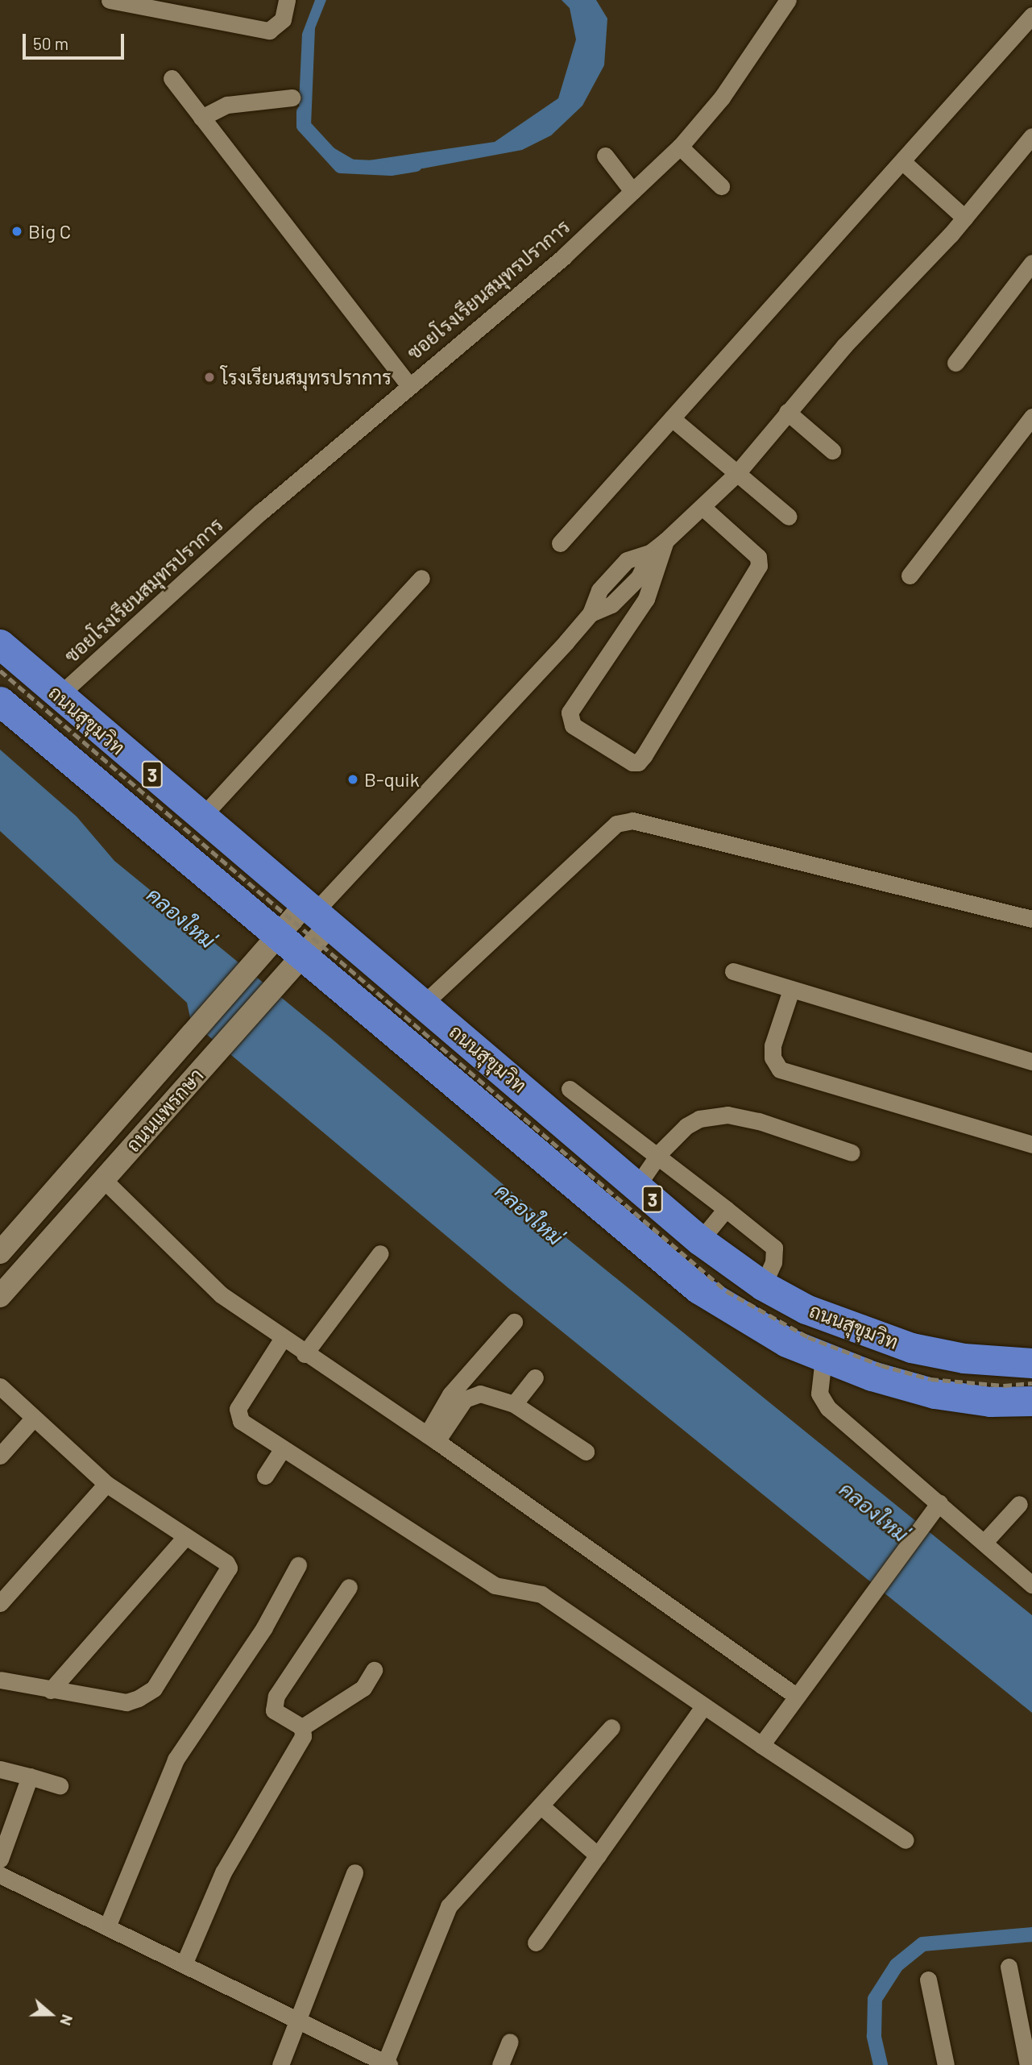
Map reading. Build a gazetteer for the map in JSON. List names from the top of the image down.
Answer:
{
  "streets": {
    "highway": ["ถนนสุขุมวิท", "3"],
    "main road": ["ถนนแพรกษา"],
    "street": ["ซอยโรงเรียนสมุทรปราการ"]
  },
  "crossings": [
    ["ซอยโรงเรียนสมุทรปราการ", "ถนนสุขุมวิท"],
    ["ถนนสุขุมวิท", "ถนนแพรกษา"]
  ],
  "water": ["คลองใหม่"],
  "places": ["Big C", "โรงเรียนสมุทรปราการ", "B-quik"],
  "scale_bar": "50 m",
  "north": "right"
}
